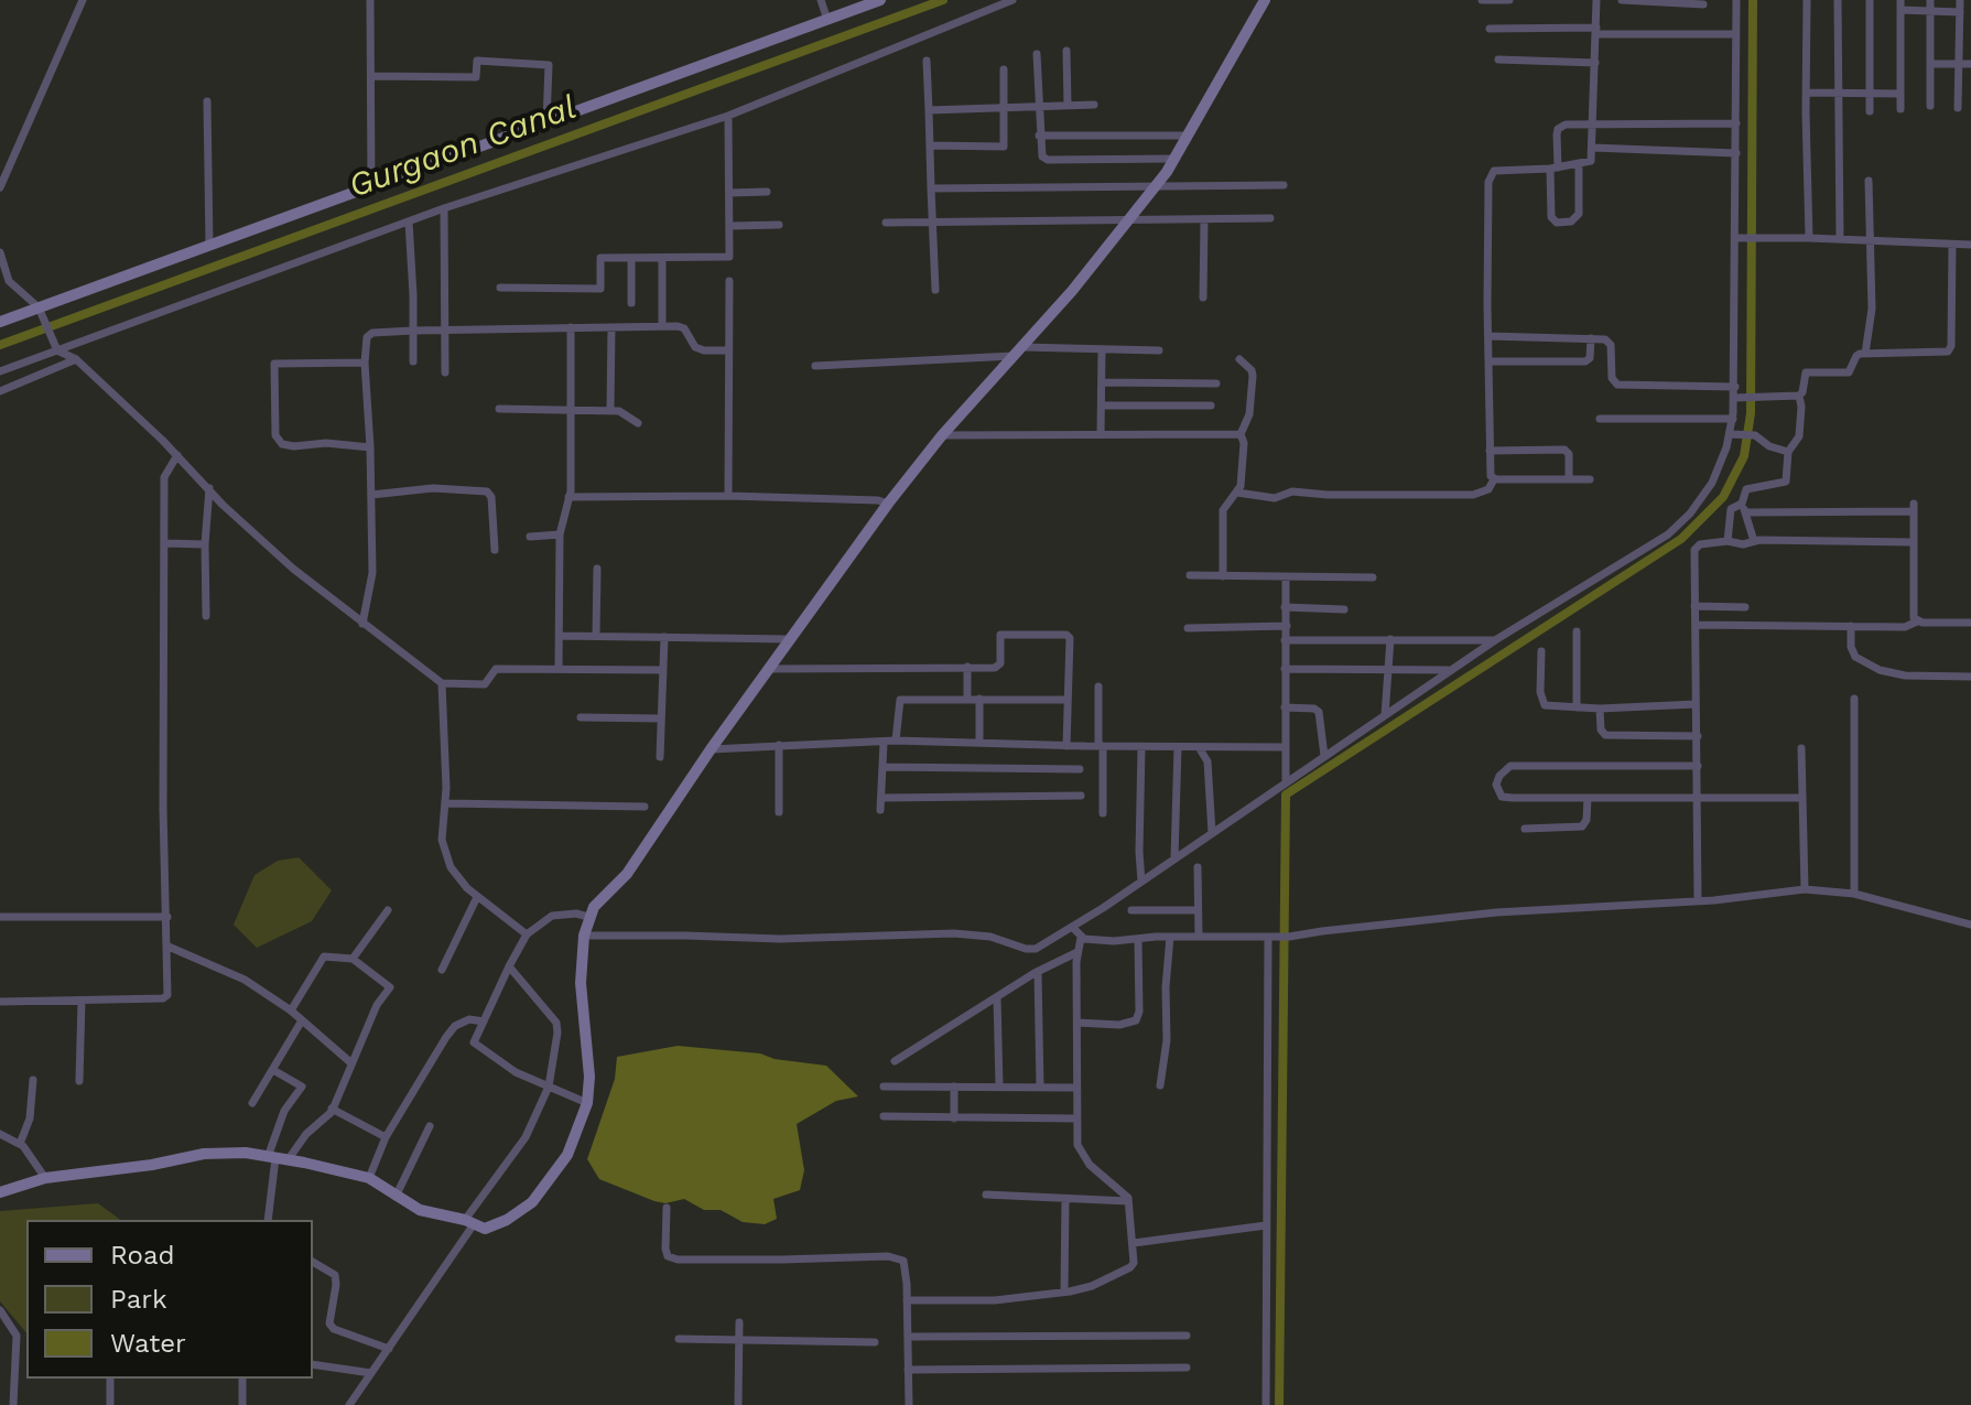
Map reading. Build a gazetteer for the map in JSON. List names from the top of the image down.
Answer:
{
  "water": ["Gurgaon Canal"],
  "legend": ["Road", "Park", "Water"]
}
